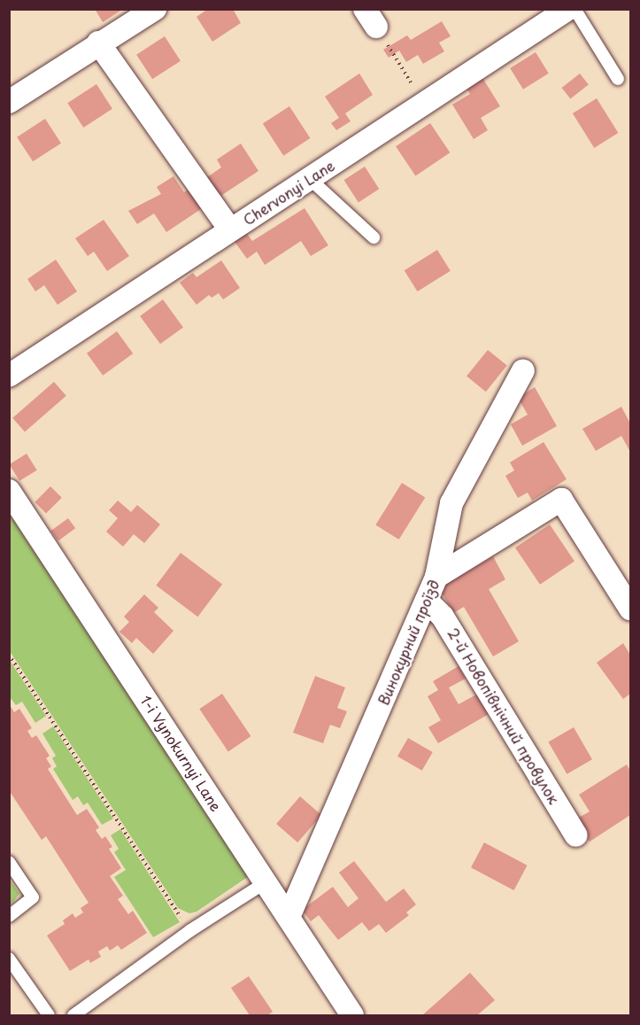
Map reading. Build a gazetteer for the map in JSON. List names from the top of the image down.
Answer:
{
  "streets": {
    "street": [
      "Chervonyi Lane",
      "Винокурний проїзд",
      "2-й Новопівнічний провулок",
      "1-i Vynokurnyi Lane"
    ]
  },
  "crossings": [
    ["Винокурний проїзд", "2-й Новопівнічний провулок"],
    ["Винокурний проїзд", "1-i Vynokurnyi Lane"]
  ]
}
